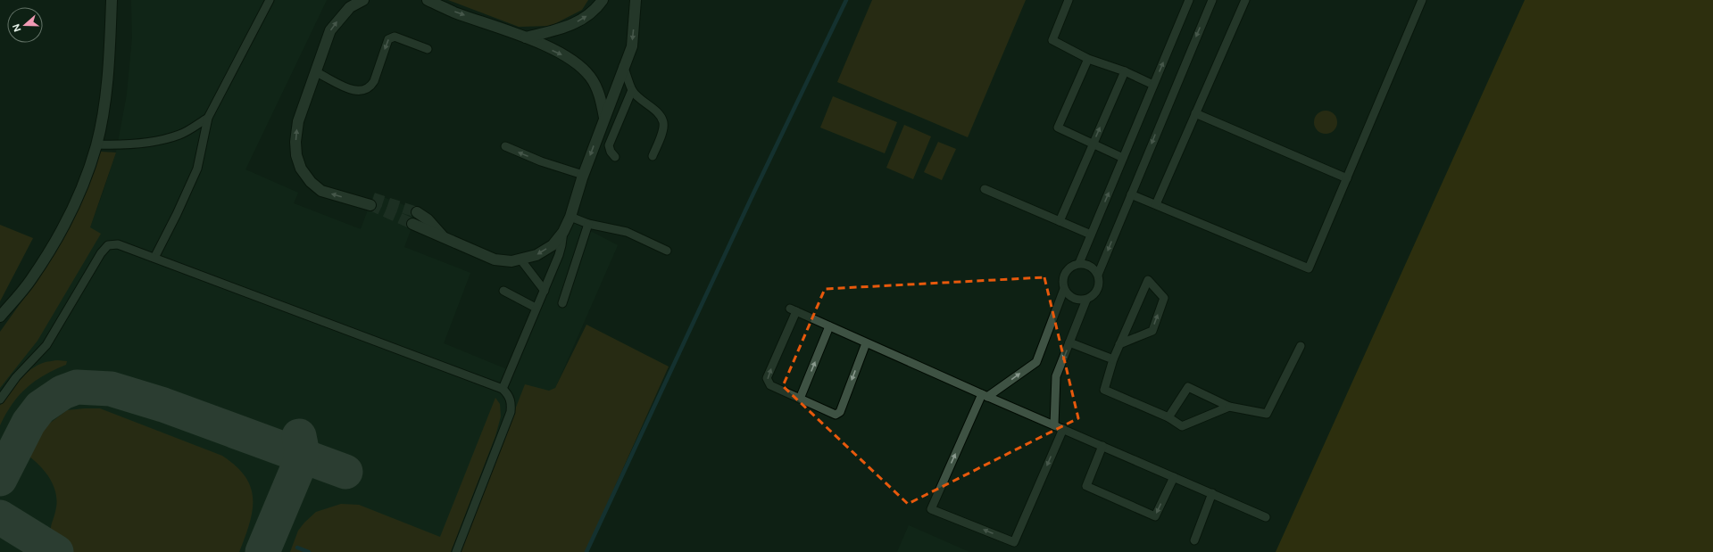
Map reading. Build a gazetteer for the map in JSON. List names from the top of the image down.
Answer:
{
  "north": "left"
}
